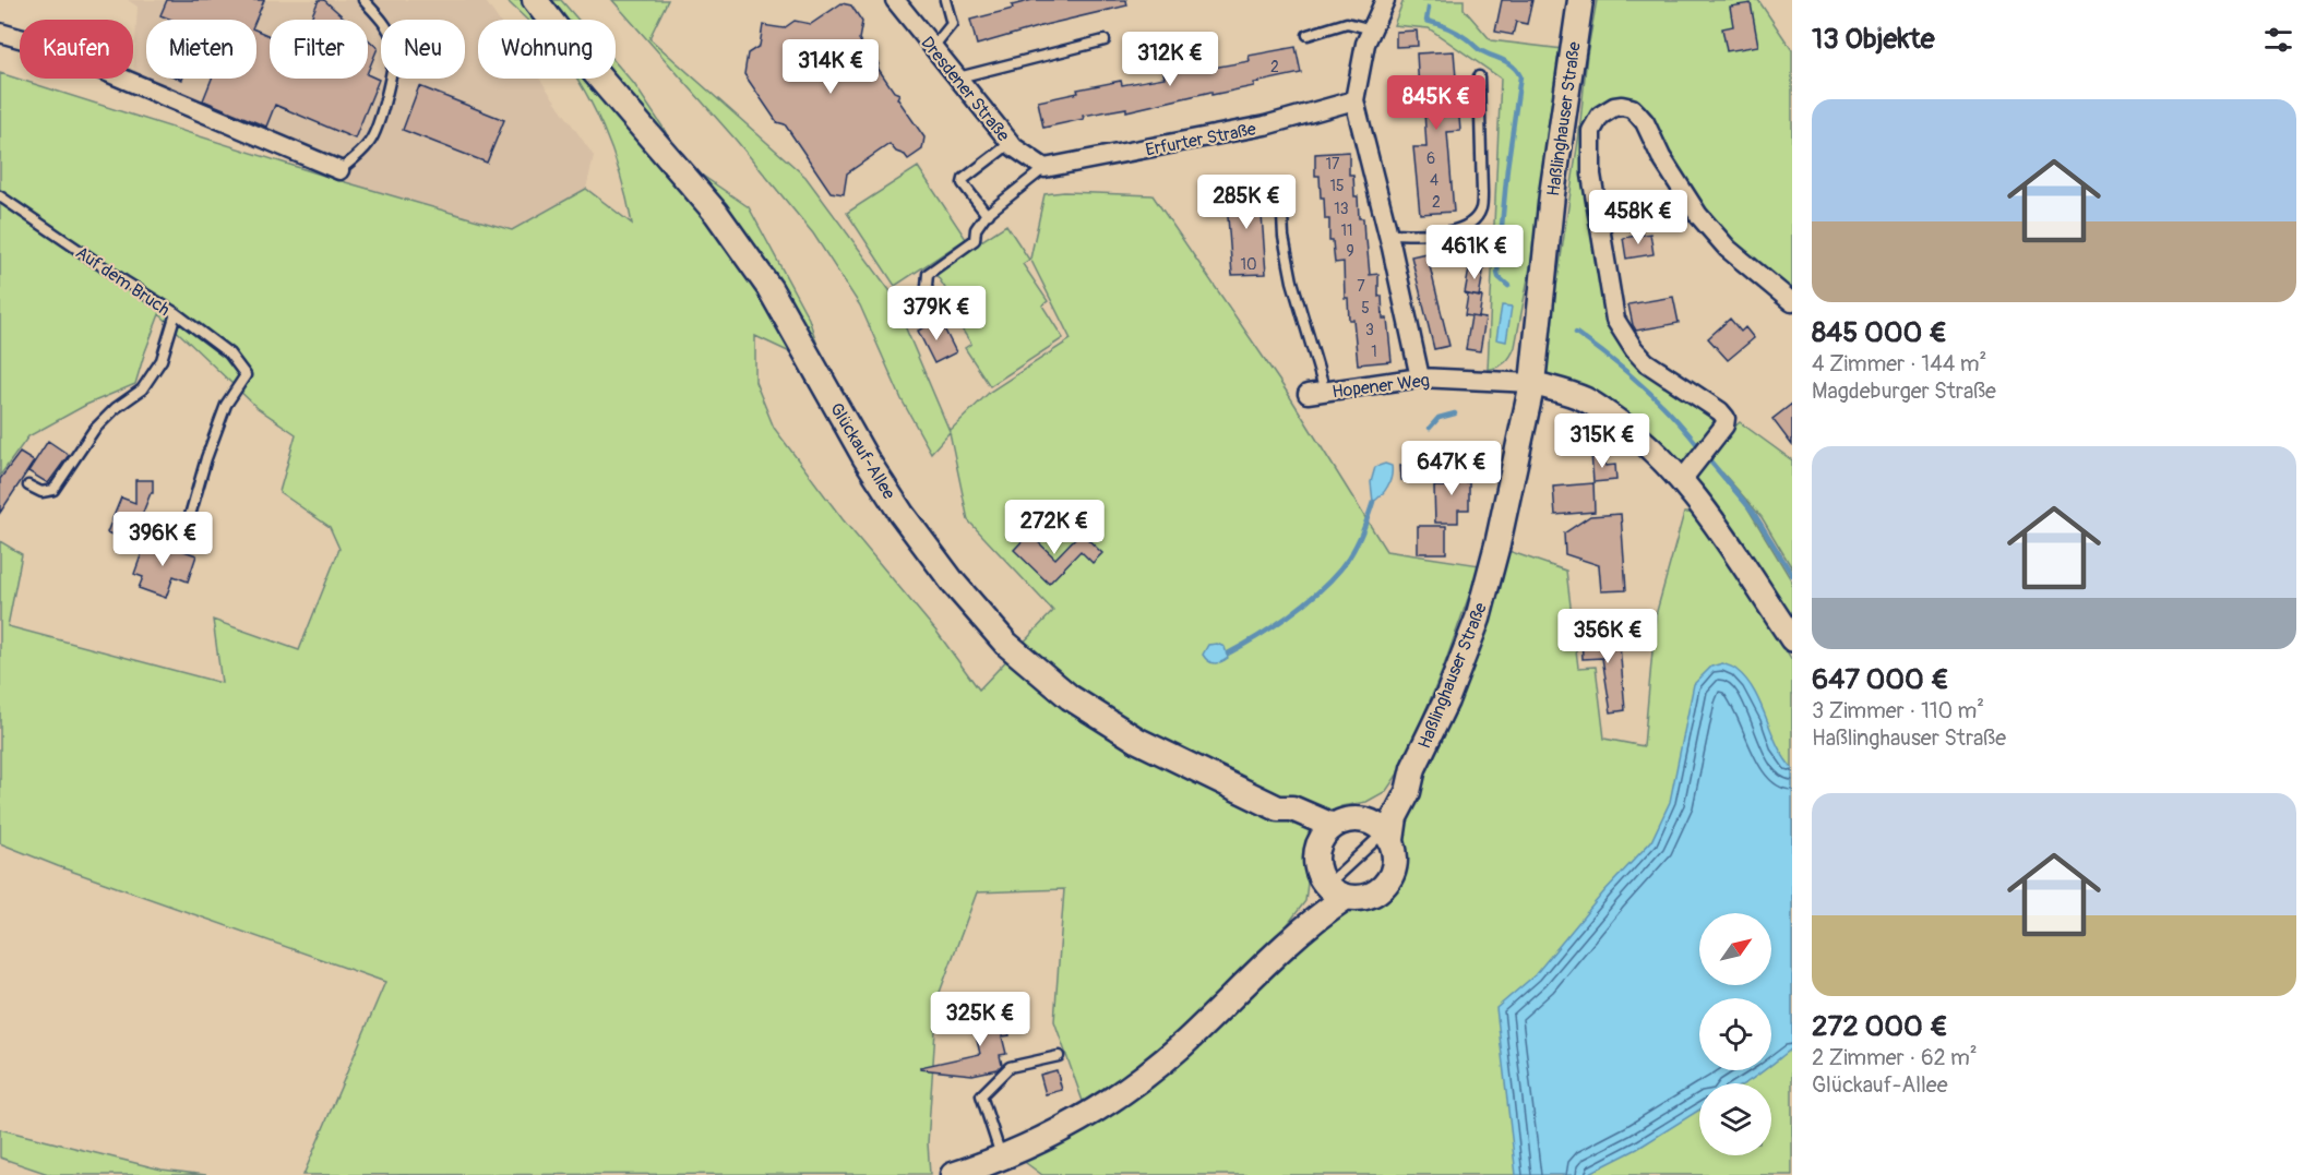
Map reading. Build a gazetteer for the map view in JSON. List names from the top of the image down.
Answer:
{
  "streets": {
    "main road": ["Haßlinghauser Straße", "Glückauf-Allee"],
    "street": ["Dresdener Straße", "Erfurter Straße", "Hopener Weg"],
    "lane": ["Auf dem Bruch"]
  },
  "crossings": [
    ["Dresdener Straße", "Erfurter Straße"],
    ["Haßlinghauser Straße", "Hopener Weg"]
  ],
  "house_numbers": [
    "2",
    "6",
    "17",
    "4",
    "15",
    "2",
    "13",
    "11",
    "9",
    "10",
    "7",
    "5",
    "3",
    "1"
  ],
  "north": "top right",
  "page": {
    "heading": "13 Objekte",
    "chip": [
      "Kaufen",
      "Mieten",
      "Filter",
      "Neu",
      "Wohnung"
    ],
    "price": [
      "312K €",
      "314K €",
      "845K €",
      "285K €",
      "458K €",
      "461K €",
      "379K €",
      "315K €",
      "647K €",
      "272K €",
      "396K €",
      "356K €",
      "325K €"
    ],
    "list": [
      {
        "name": "845 000 €",
        "note": "4 Zimmer · 144 m² · Magdeburger Straße"
      },
      {
        "name": "647 000 €",
        "note": "3 Zimmer · 110 m² · Haßlinghauser Straße"
      },
      {
        "name": "272 000 €",
        "note": "2 Zimmer · 62 m² · Glückauf-Allee"
      }
    ]
  }
}
